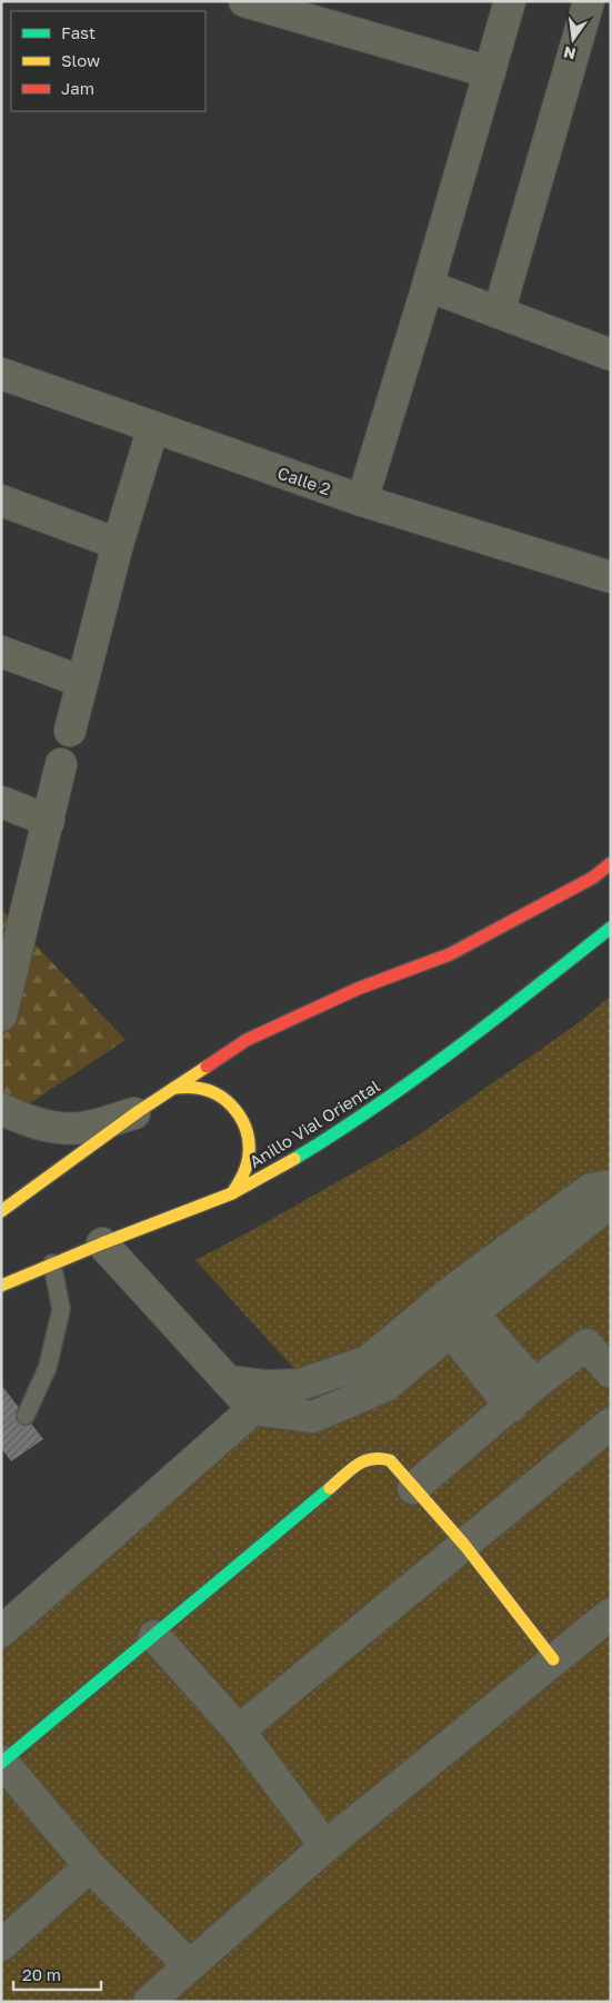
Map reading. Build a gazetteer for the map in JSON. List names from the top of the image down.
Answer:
{
  "streets": {
    "main road": ["Anillo Vial Oriental"],
    "street": ["Calle 2"]
  },
  "legend": ["Fast", "Slow", "Jam"],
  "scale_bar": "20 m",
  "north": "bottom"
}
